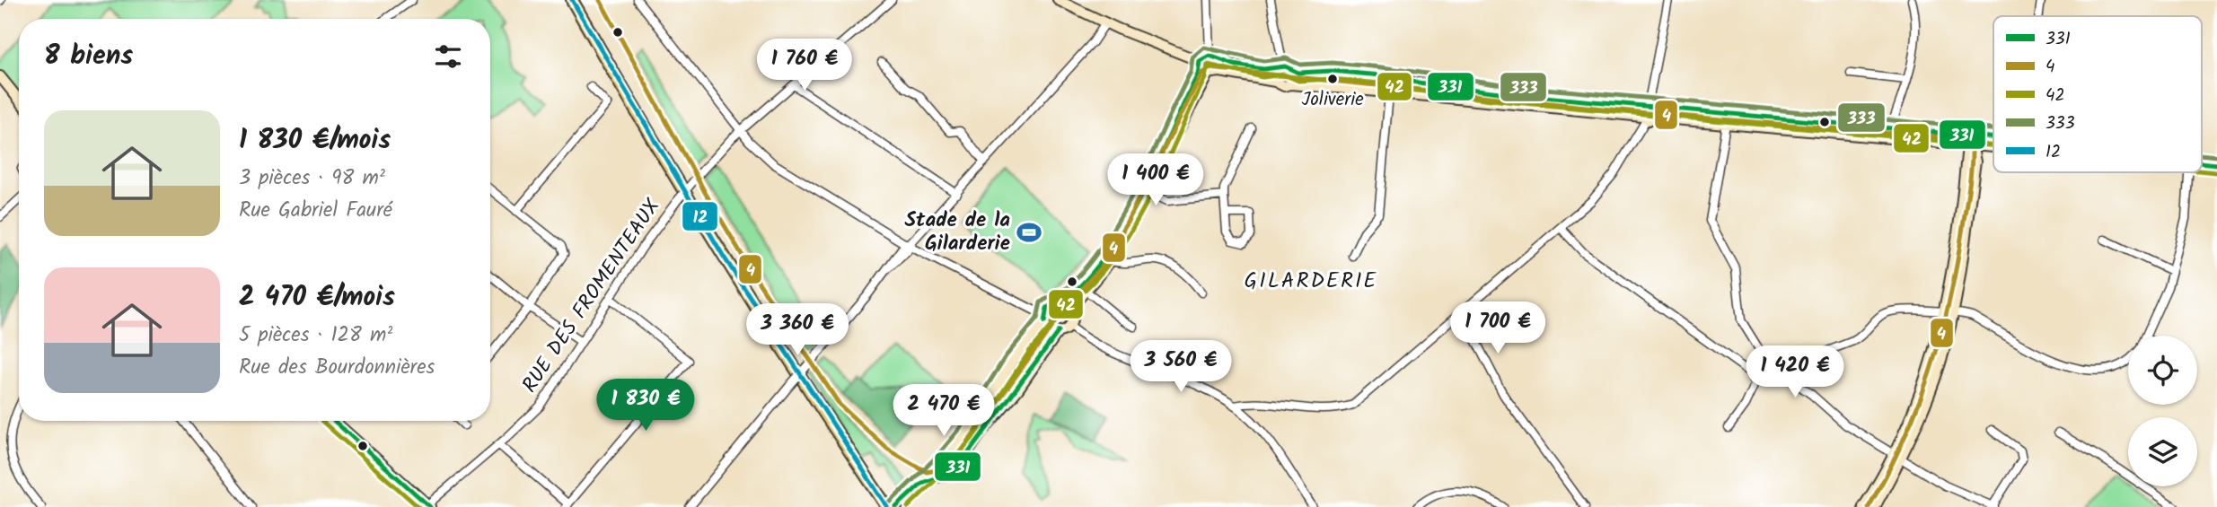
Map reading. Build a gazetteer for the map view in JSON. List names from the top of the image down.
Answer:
{
  "streets": {
    "street": ["RUE DES FROMENTEAUX"]
  },
  "districts": ["GILARDERIE"],
  "places": {
    "other": ["Joliverie"],
    "sports": ["Stade de la Gilarderie"]
  },
  "lines": [
    "transit line 4",
    "transit line 12",
    "transit line 333",
    "transit line 331",
    "transit line 42"
  ],
  "legend": [
    "331",
    "4",
    "42",
    "333",
    "12"
  ],
  "page": {
    "heading": "8 biens",
    "price": [
      "1 760 €",
      "1 400 €",
      "1 700 €",
      "3 360 €",
      "3 560 €",
      "1 420 €",
      "1 830 €",
      "2 470 €"
    ],
    "list": [
      {
        "name": "1 830 €/mois",
        "note": "3 pièces · 98 m² · Rue Gabriel Fauré"
      },
      {
        "name": "2 470 €/mois",
        "note": "5 pièces · 128 m² · Rue des Bourdonnières"
      }
    ]
  }
}
